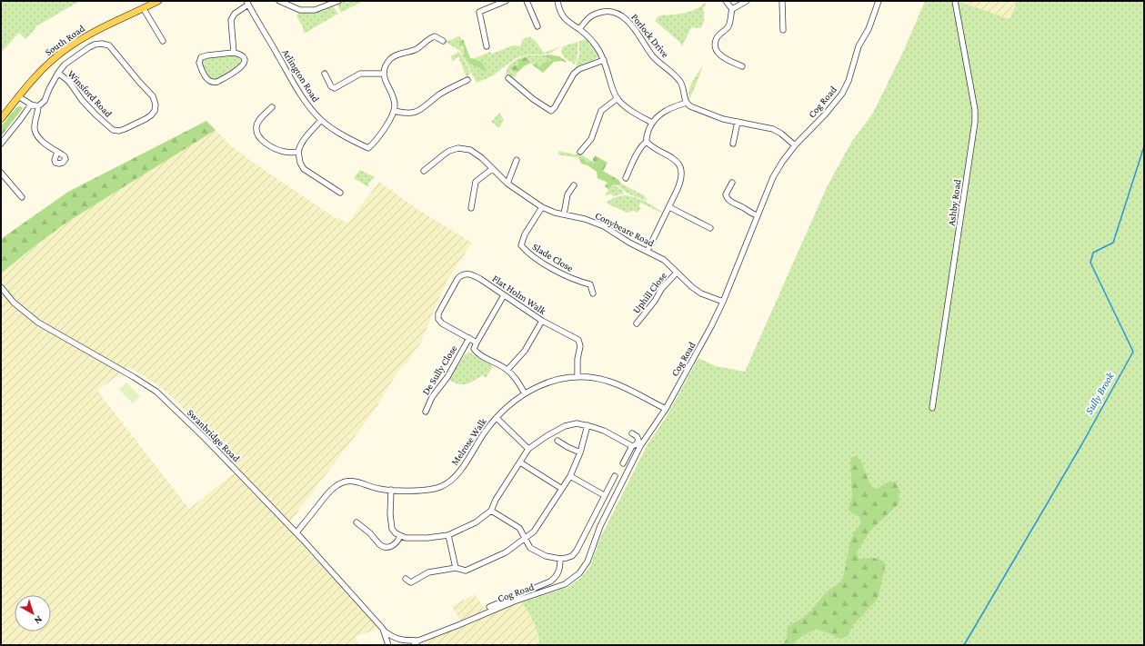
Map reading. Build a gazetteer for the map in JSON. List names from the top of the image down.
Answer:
{
  "streets": {
    "main road": ["South Road"],
    "street": [
      "Porlock Drive",
      "Arlington Road",
      "Winsford Road",
      "Cog Road",
      "Ashby Road",
      "Conybeare Road",
      "Slade Close",
      "Uphill Close",
      "Flat Holm Walk",
      "De Sully Close",
      "Swanbridge Road",
      "Melrose Walk"
    ]
  },
  "crossings": [
    ["Cog Road", "Conybeare Road"],
    ["Cog Road", "Swanbridge Road"],
    ["Cog Road", "Melrose Walk"],
    ["Conybeare Road", "Slade Close"],
    ["Conybeare Road", "Uphill Close"],
    ["Flat Holm Walk", "De Sully Close"],
    ["Flat Holm Walk", "Melrose Walk"],
    ["Swanbridge Road", "Melrose Walk"]
  ],
  "water": ["Sully Brook"],
  "north": "bottom right"
}
